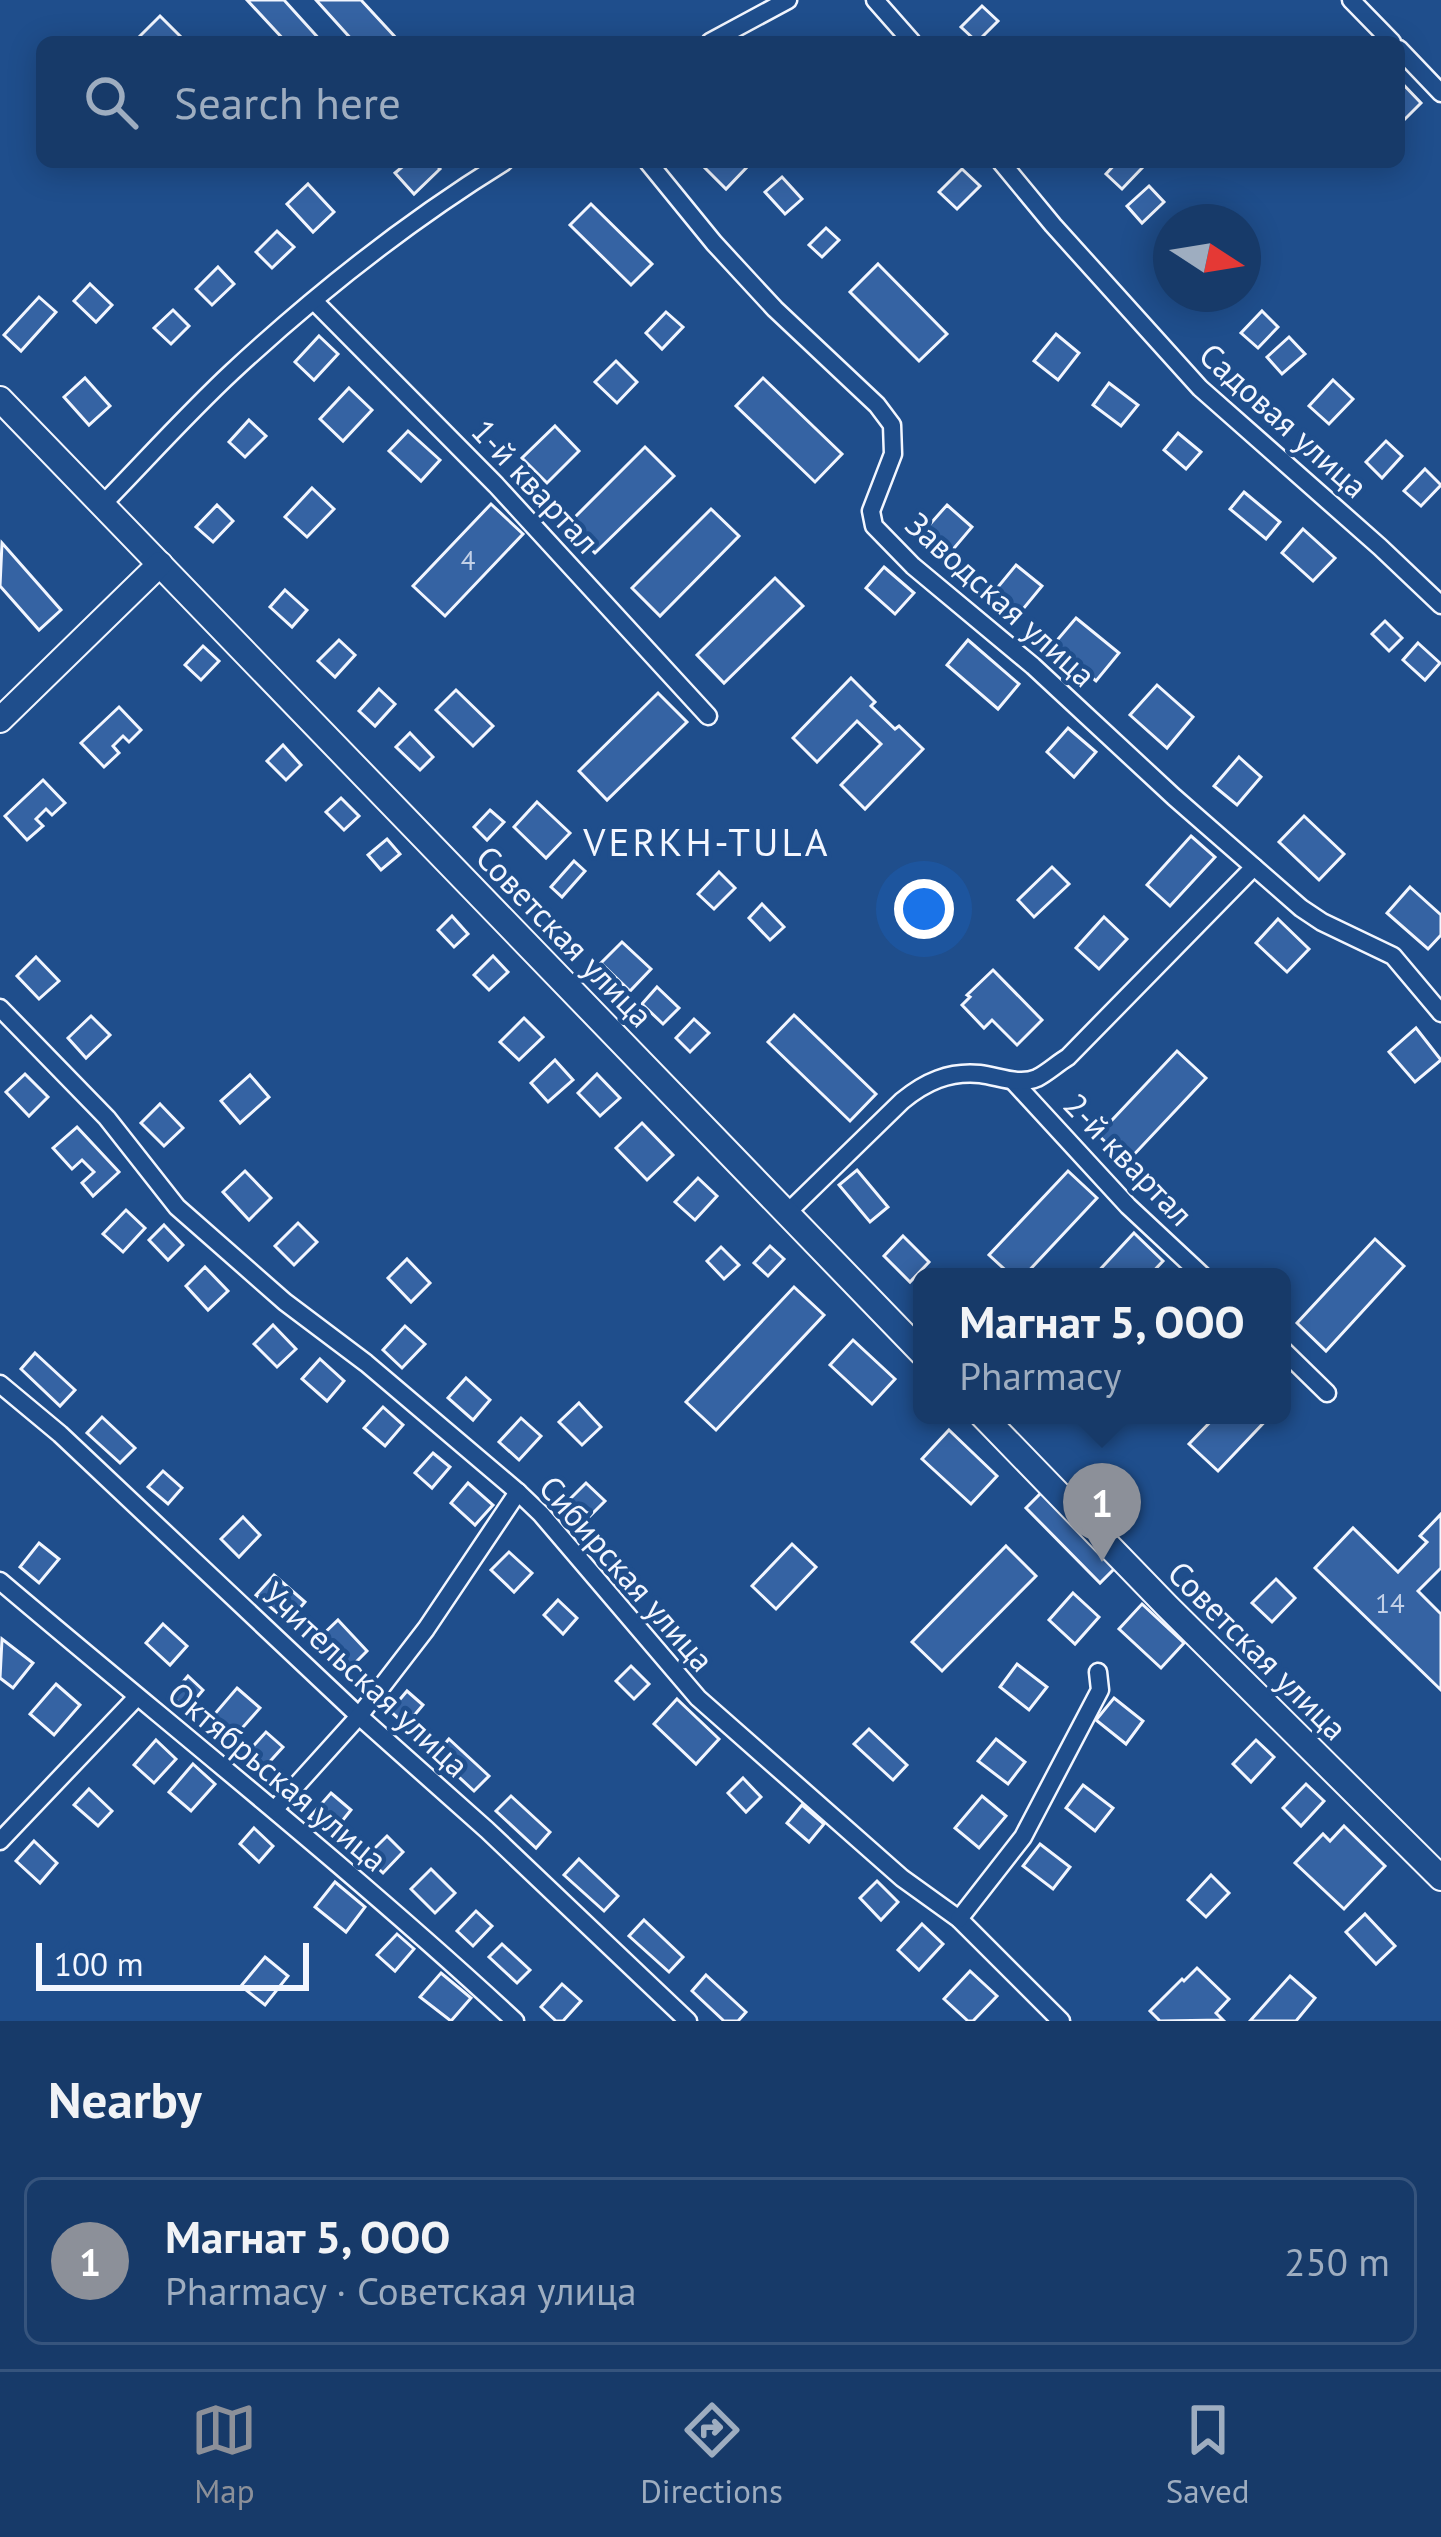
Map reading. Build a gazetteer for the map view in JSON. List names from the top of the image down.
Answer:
{
  "streets": {
    "main road": ["Советская улица"],
    "street": [
      "Садовая улица",
      "1-й квартал",
      "Заводская улица",
      "2-й квартал",
      "Сибирская улица",
      "Учительская улица",
      "Октябрьская улица"
    ]
  },
  "districts": ["VERKH-TULA"],
  "house_numbers": ["4", "14"],
  "scale_bar": "100 m",
  "north": "right",
  "page": {
    "search": "Search here",
    "popup": ["Магнат 5, ООО", "Pharmacy"],
    "pins": "1",
    "scale": "100 m",
    "heading": "Nearby",
    "list": [
      {
        "mark": "1",
        "name": "Магнат 5, ООО",
        "note": "Pharmacy · Советская улица",
        "value": "250 m"
      }
    ],
    "nav": ["Map", "Directions", "Saved"]
  }
}
